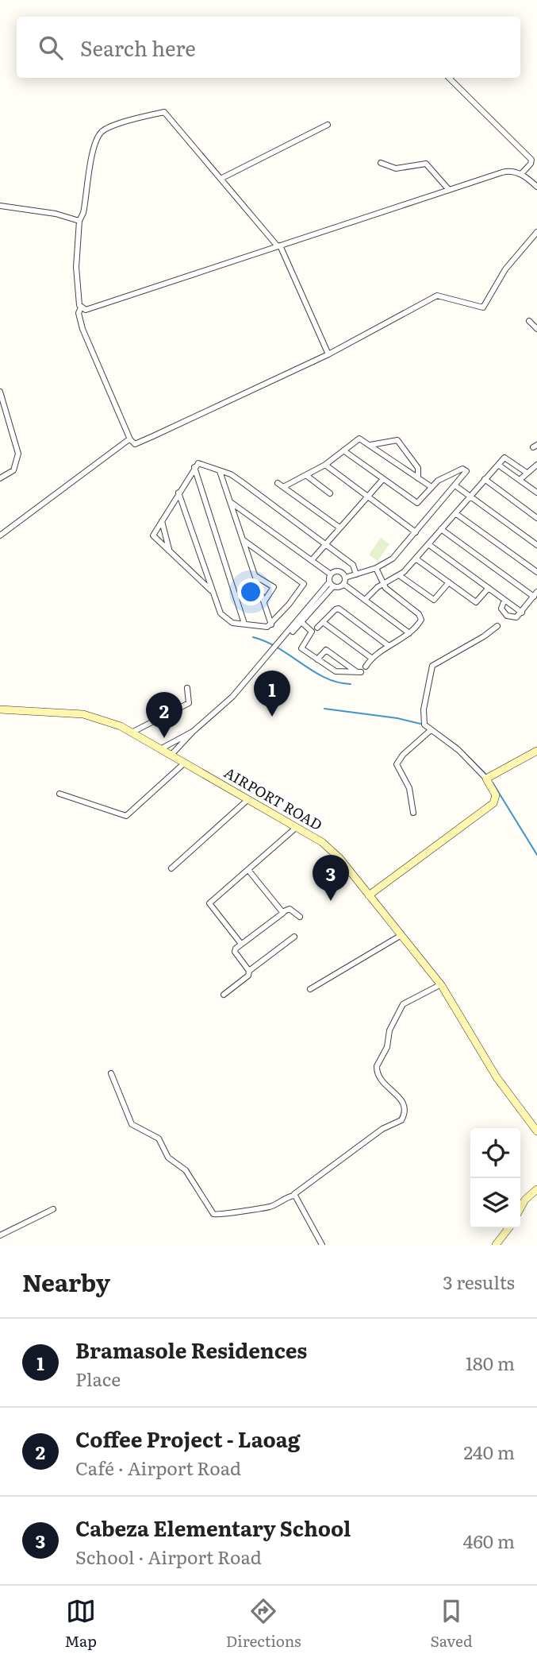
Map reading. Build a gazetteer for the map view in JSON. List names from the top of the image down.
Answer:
{
  "streets": {
    "main road": ["AIRPORT ROAD"]
  },
  "page": {
    "search": "Search here",
    "pins": ["1", "2", "3"],
    "heading": ["Nearby", "3 results"],
    "list": [
      {
        "mark": "1",
        "name": "Bramasole Residences",
        "note": "Place",
        "value": "180 m"
      },
      {
        "mark": "2",
        "name": "Coffee Project - Laoag",
        "note": "Café · Airport Road",
        "value": "240 m"
      },
      {
        "mark": "3",
        "name": "Cabeza Elementary School",
        "note": "School · Airport Road",
        "value": "460 m"
      }
    ],
    "nav": ["Map", "Directions", "Saved"]
  }
}
